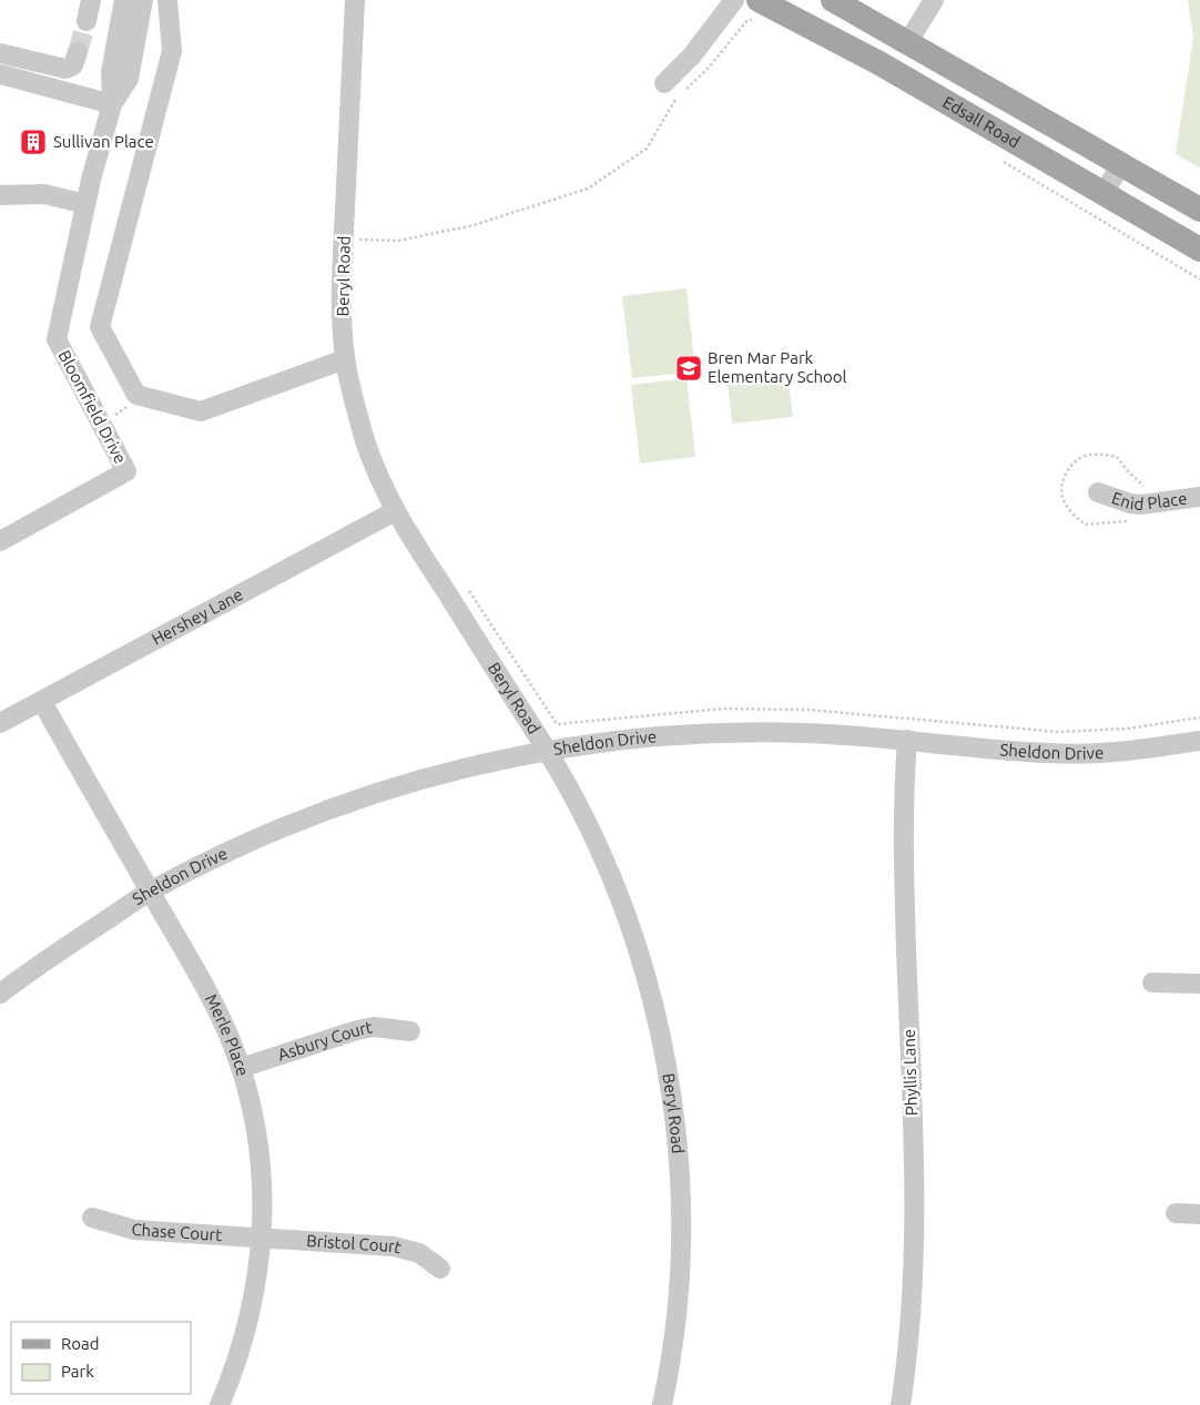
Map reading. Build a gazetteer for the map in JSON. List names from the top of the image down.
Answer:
{
  "streets": {
    "main road": ["Edsall Road"],
    "street": [
      "Beryl Road",
      "Bloomfield Drive",
      "Enid Place",
      "Hershey Lane",
      "Sheldon Drive",
      "Merle Place",
      "Asbury Court",
      "Phyllis Lane",
      "Chase Court",
      "Bristol Court"
    ]
  },
  "crossings": [
    ["Beryl Road", "Hershey Lane"],
    ["Beryl Road", "Sheldon Drive"],
    ["Hershey Lane", "Merle Place"],
    ["Sheldon Drive", "Merle Place"],
    ["Sheldon Drive", "Phyllis Lane"],
    ["Merle Place", "Asbury Court"],
    ["Merle Place", "Chase Court"],
    ["Merle Place", "Bristol Court"],
    ["Chase Court", "Bristol Court"]
  ],
  "places": {
    "building": ["Sullivan Place"],
    "school or university": ["Bren Mar Park Elementary School"]
  },
  "legend": ["Road", "Park"]
}
